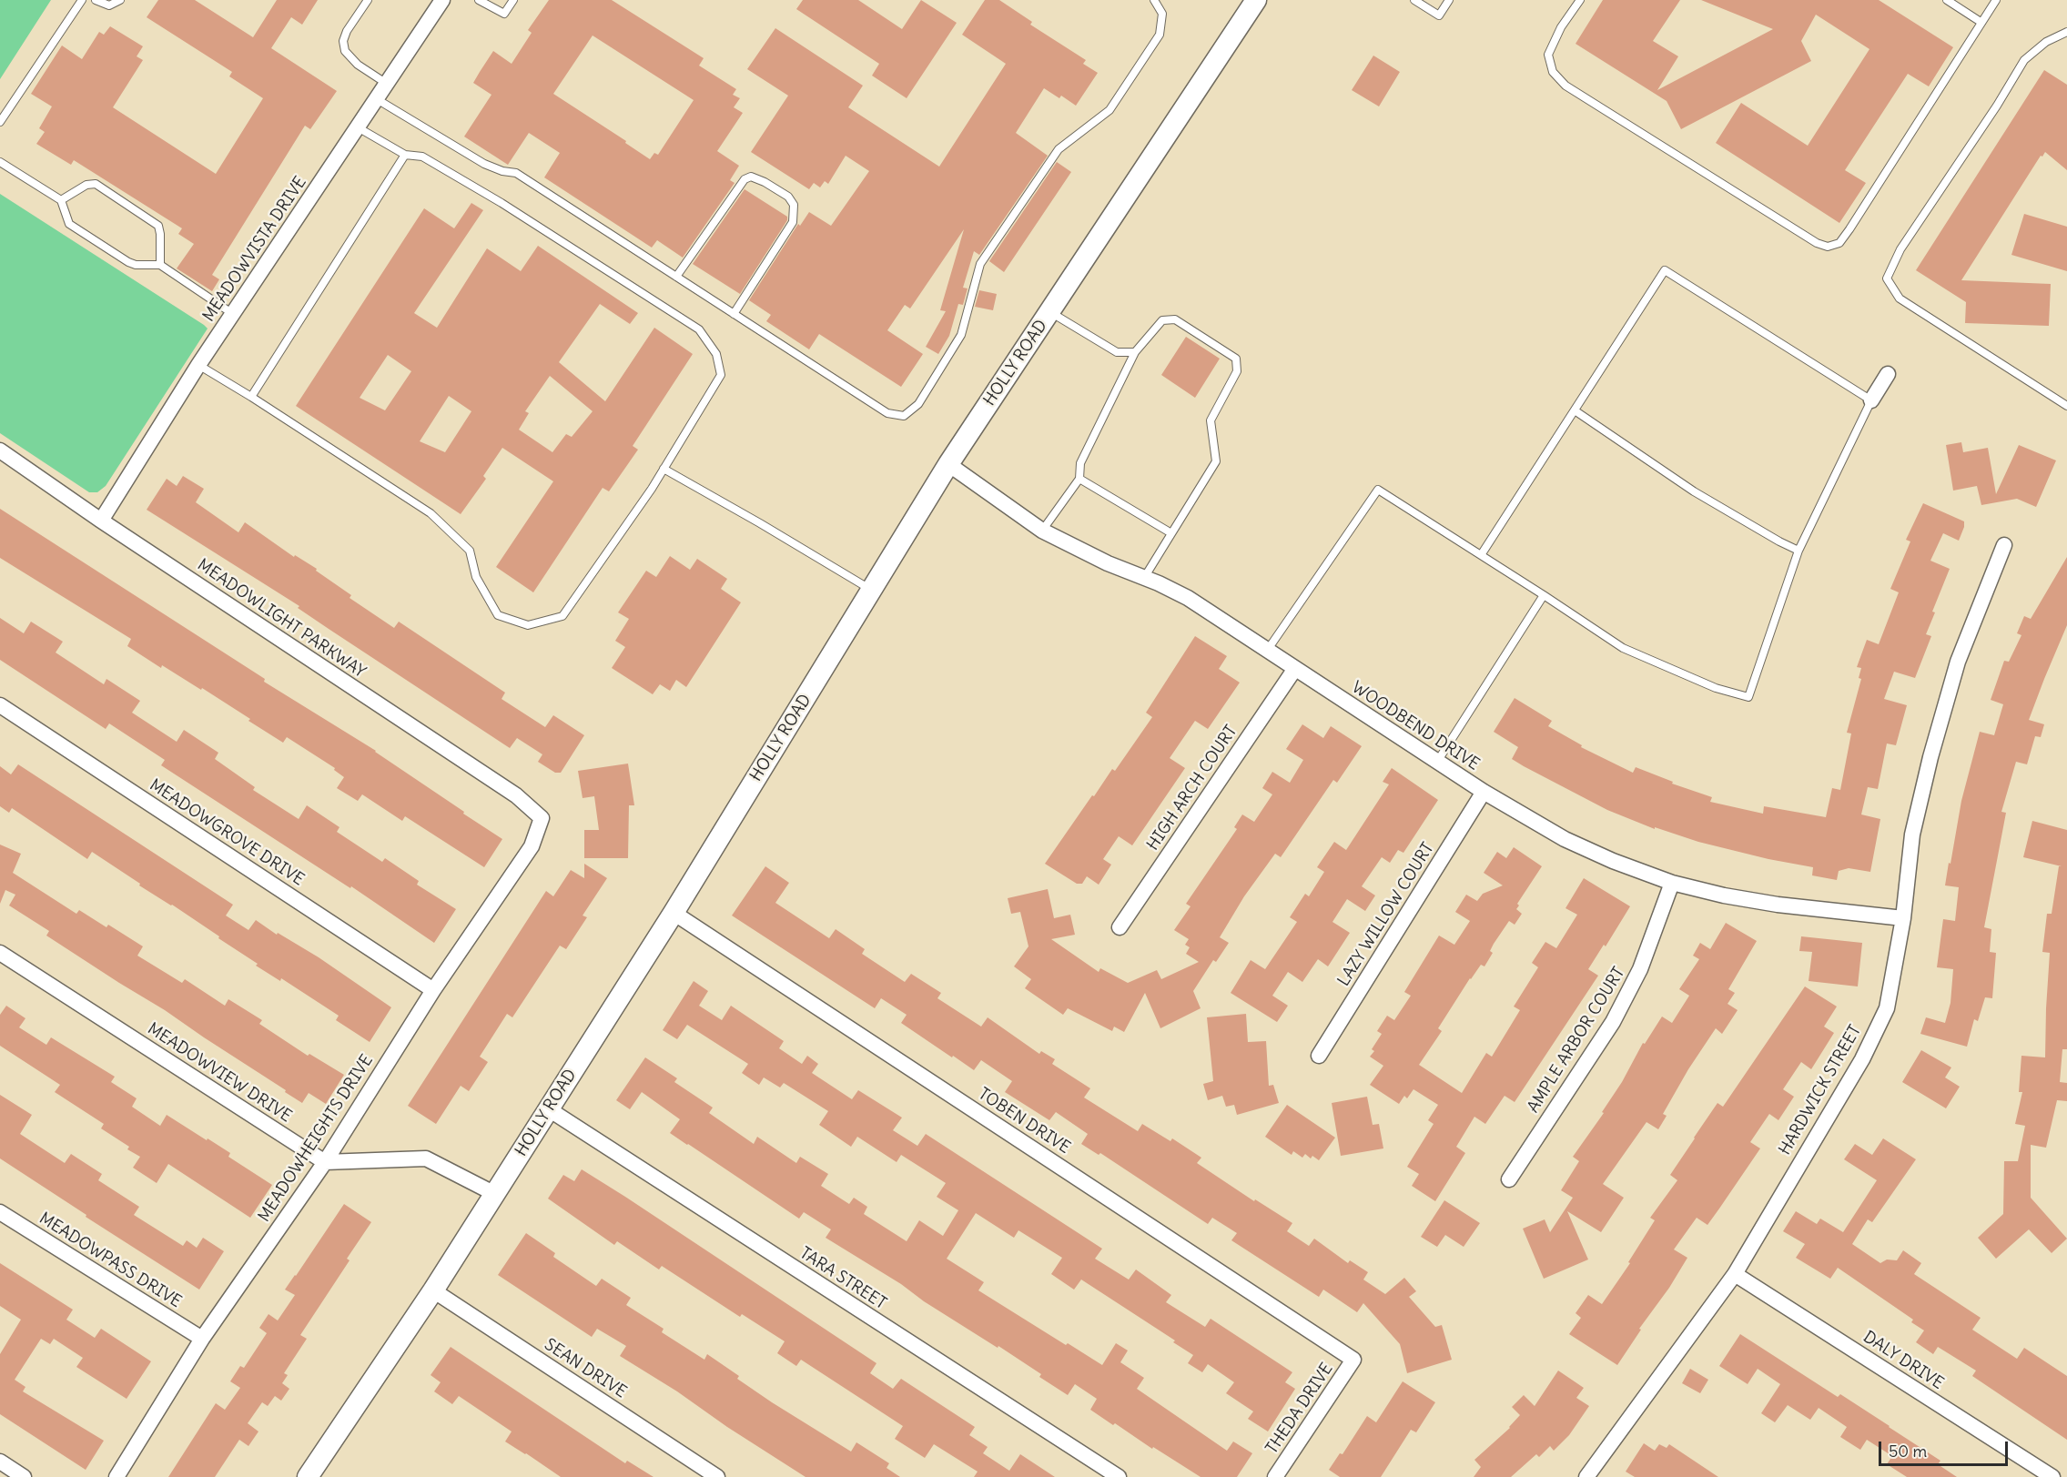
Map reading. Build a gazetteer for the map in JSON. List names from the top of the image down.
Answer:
{
  "streets": {
    "main road": ["HOLLY ROAD"],
    "street": [
      "MEADOWVISTA DRIVE",
      "MEADOWLIGHT PARKWAY",
      "WOODBEND DRIVE",
      "HIGH ARCH COURT",
      "MEADOWGROVE DRIVE",
      "LAZY WILLOW COURT",
      "AMPLE ARBOR COURT",
      "MEADOWVIEW DRIVE",
      "HARDWICK STREET",
      "TOBEN DRIVE",
      "MEADOWHEIGHTS DRIVE",
      "MEADOWPASS DRIVE",
      "TARA STREET",
      "DALY DRIVE",
      "SEAN DRIVE",
      "THEDA DRIVE"
    ]
  },
  "crossings": [
    ["MEADOWVISTA DRIVE", "MEADOWLIGHT PARKWAY"],
    ["HOLLY ROAD", "WOODBEND DRIVE"],
    ["HOLLY ROAD", "TOBEN DRIVE"],
    ["HOLLY ROAD", "TARA STREET"],
    ["HOLLY ROAD", "SEAN DRIVE"],
    ["MEADOWLIGHT PARKWAY", "MEADOWHEIGHTS DRIVE"],
    ["WOODBEND DRIVE", "HIGH ARCH COURT"],
    ["WOODBEND DRIVE", "LAZY WILLOW COURT"],
    ["WOODBEND DRIVE", "AMPLE ARBOR COURT"],
    ["WOODBEND DRIVE", "HARDWICK STREET"],
    ["MEADOWGROVE DRIVE", "MEADOWHEIGHTS DRIVE"],
    ["MEADOWVIEW DRIVE", "MEADOWHEIGHTS DRIVE"],
    ["HARDWICK STREET", "DALY DRIVE"],
    ["TOBEN DRIVE", "THEDA DRIVE"],
    ["MEADOWHEIGHTS DRIVE", "MEADOWPASS DRIVE"]
  ],
  "scale_bar": "50 m"
}
